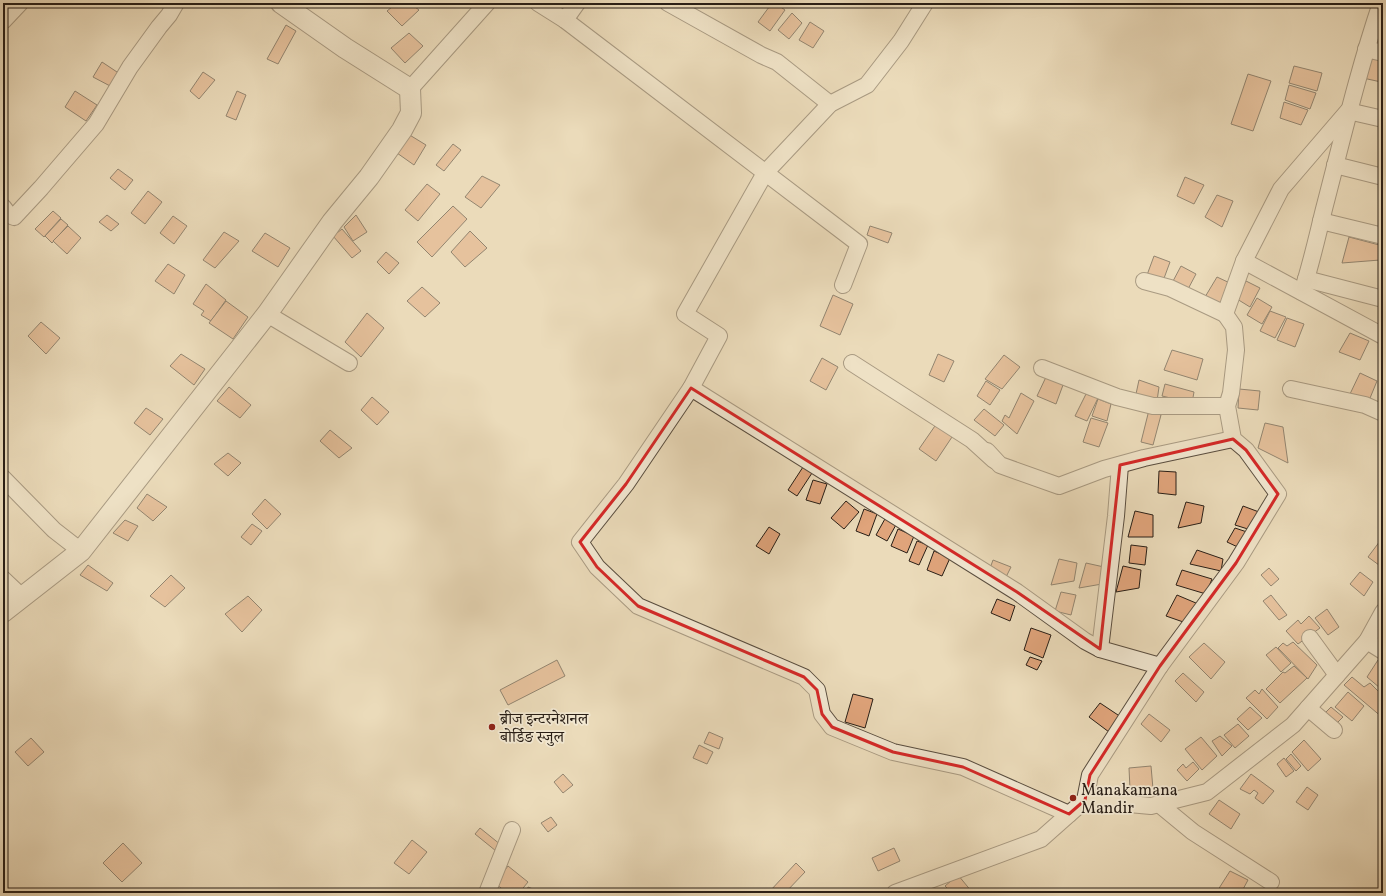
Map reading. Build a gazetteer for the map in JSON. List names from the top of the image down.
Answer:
{
  "places": ["ब्रीज इन्टरनेशनल बोर्डिङ स्जुल", "Manakamana Mandir"]
}
